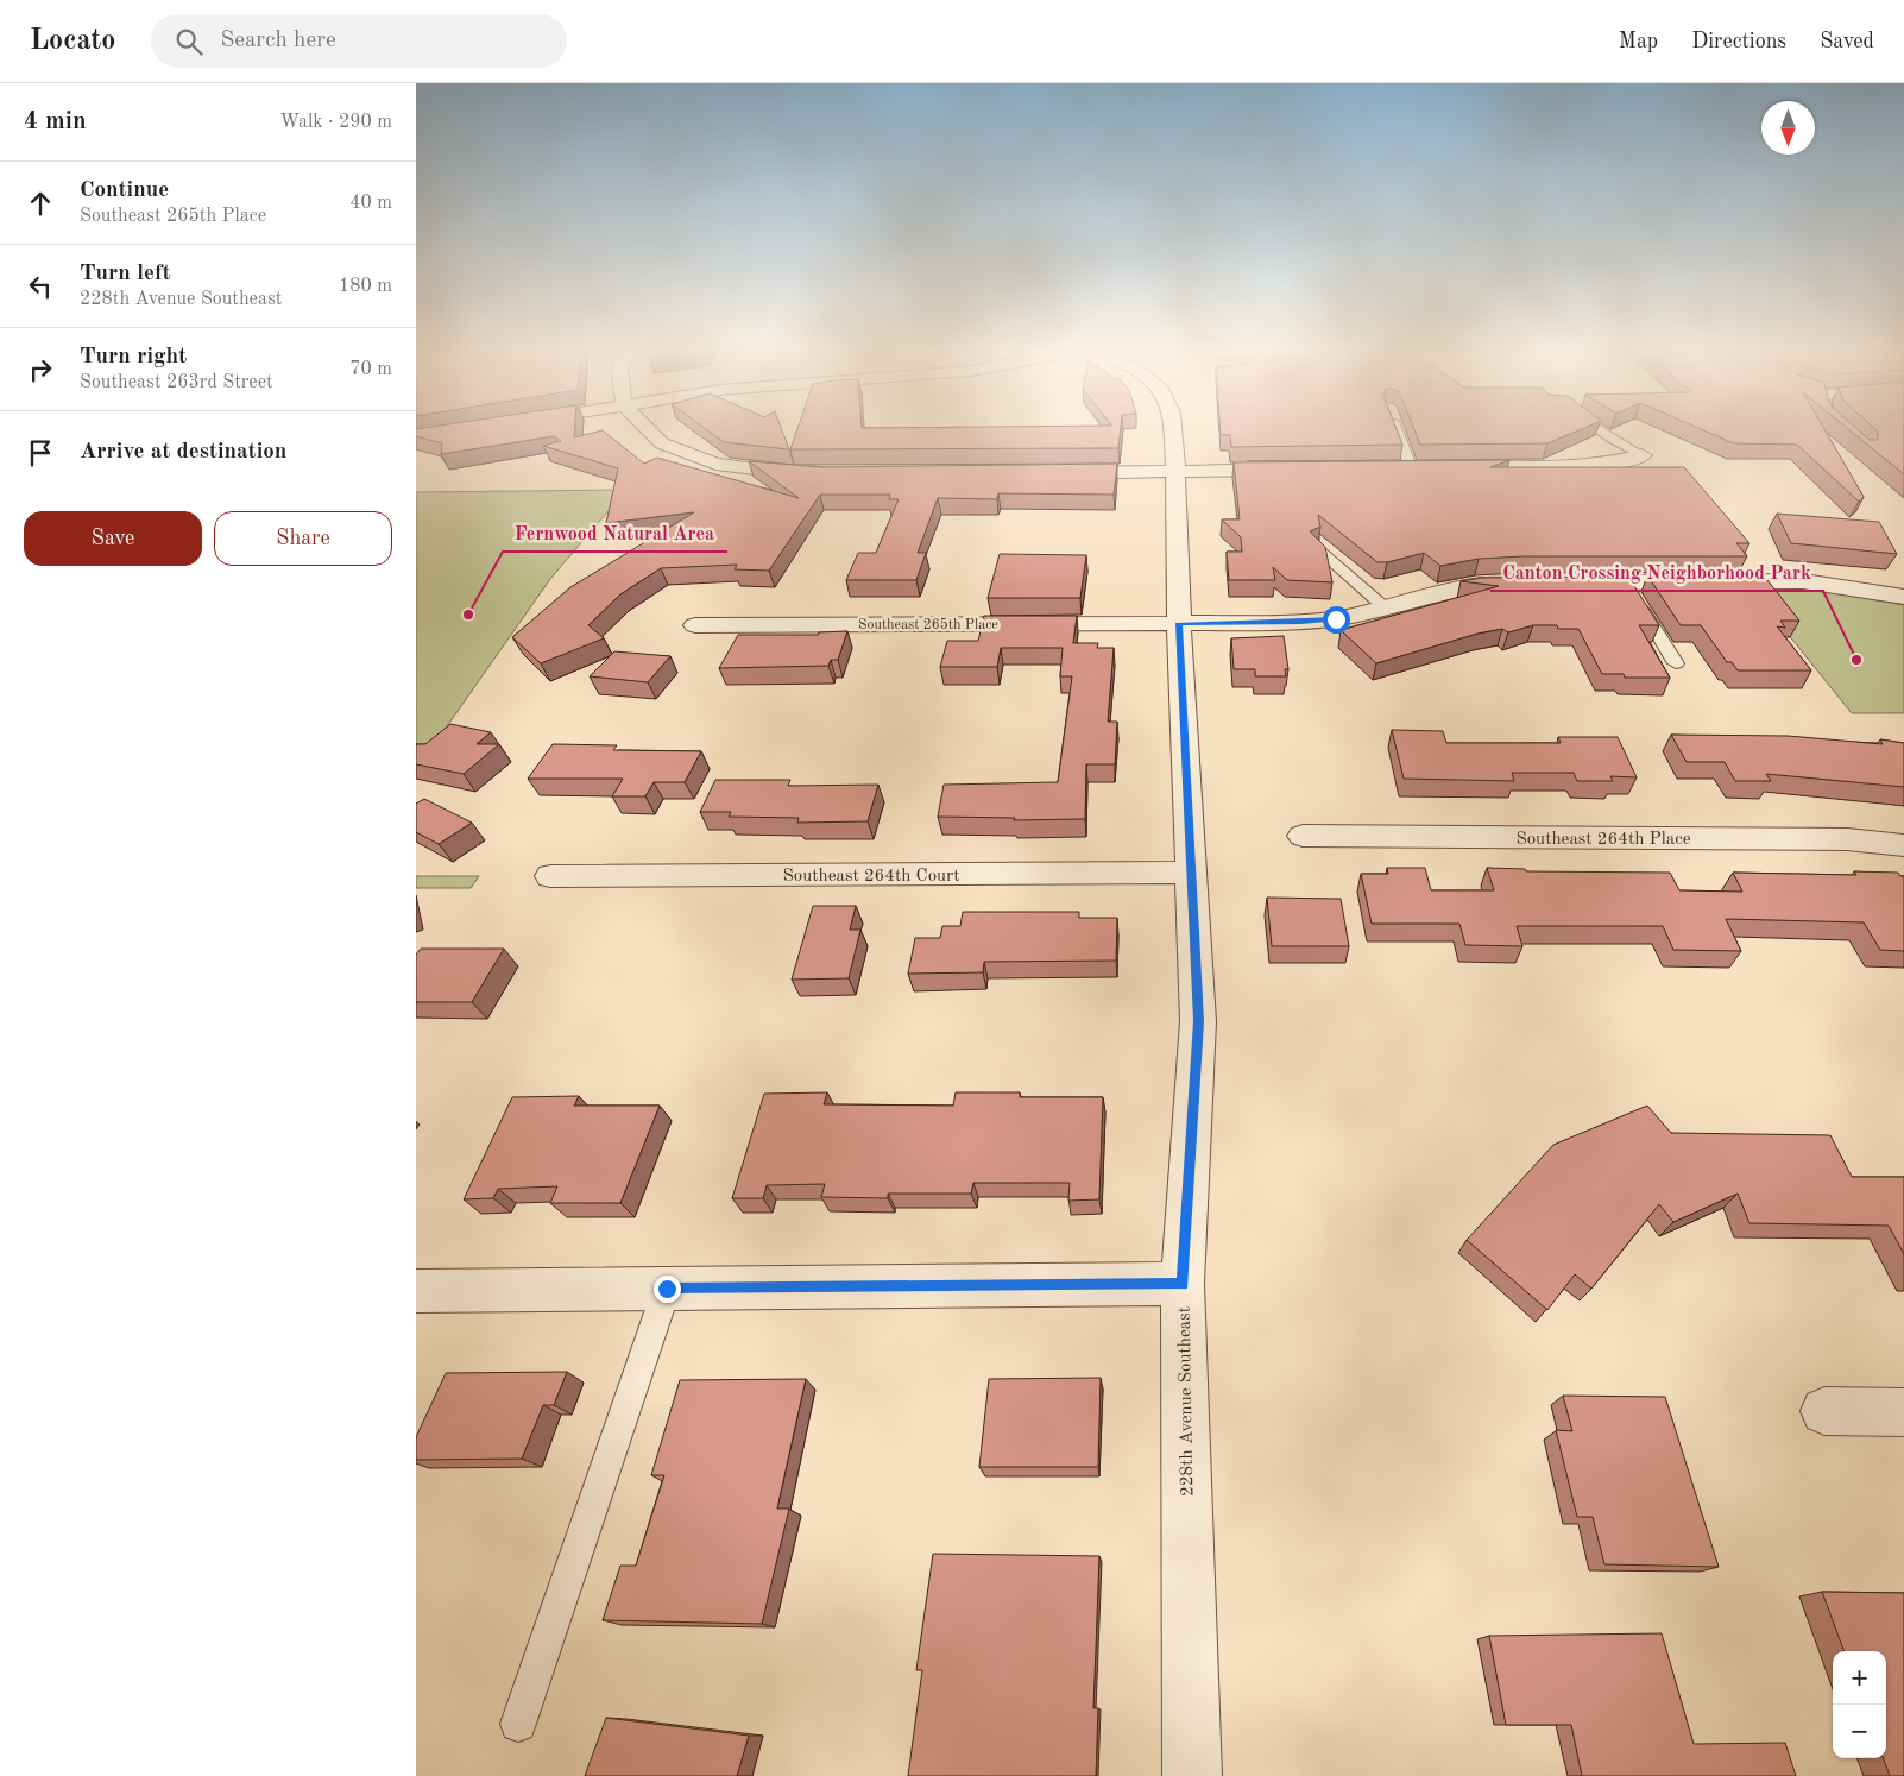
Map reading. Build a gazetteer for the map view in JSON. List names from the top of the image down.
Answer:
{
  "streets": {
    "street": [
      "Southeast 265th Place",
      "Southeast 264th Place",
      "Southeast 264th Court",
      "228th Avenue Southeast"
    ]
  },
  "crossings": [
    ["Southeast 265th Place", "228th Avenue Southeast"],
    ["Southeast 264th Court", "228th Avenue Southeast"]
  ],
  "places": ["Fernwood Natural Area", "Canton Crossing Neighborhood Park"],
  "north": "bottom",
  "page": {
    "header": "Locato",
    "search": "Search here",
    "nav": ["Map", "Directions", "Saved"],
    "heading": ["4 min", "Walk · 290 m"],
    "list": [
      ["Continue", "Southeast 265th Place", "40 m"],
      ["Turn left", "228th Avenue Southeast", "180 m"],
      ["Turn right", "Southeast 263rd Street", "70 m"],
      "Arrive at destination"
    ],
    "buttons": ["Save", "Share"],
    "map_buttons": ["+", "−"]
  }
}
